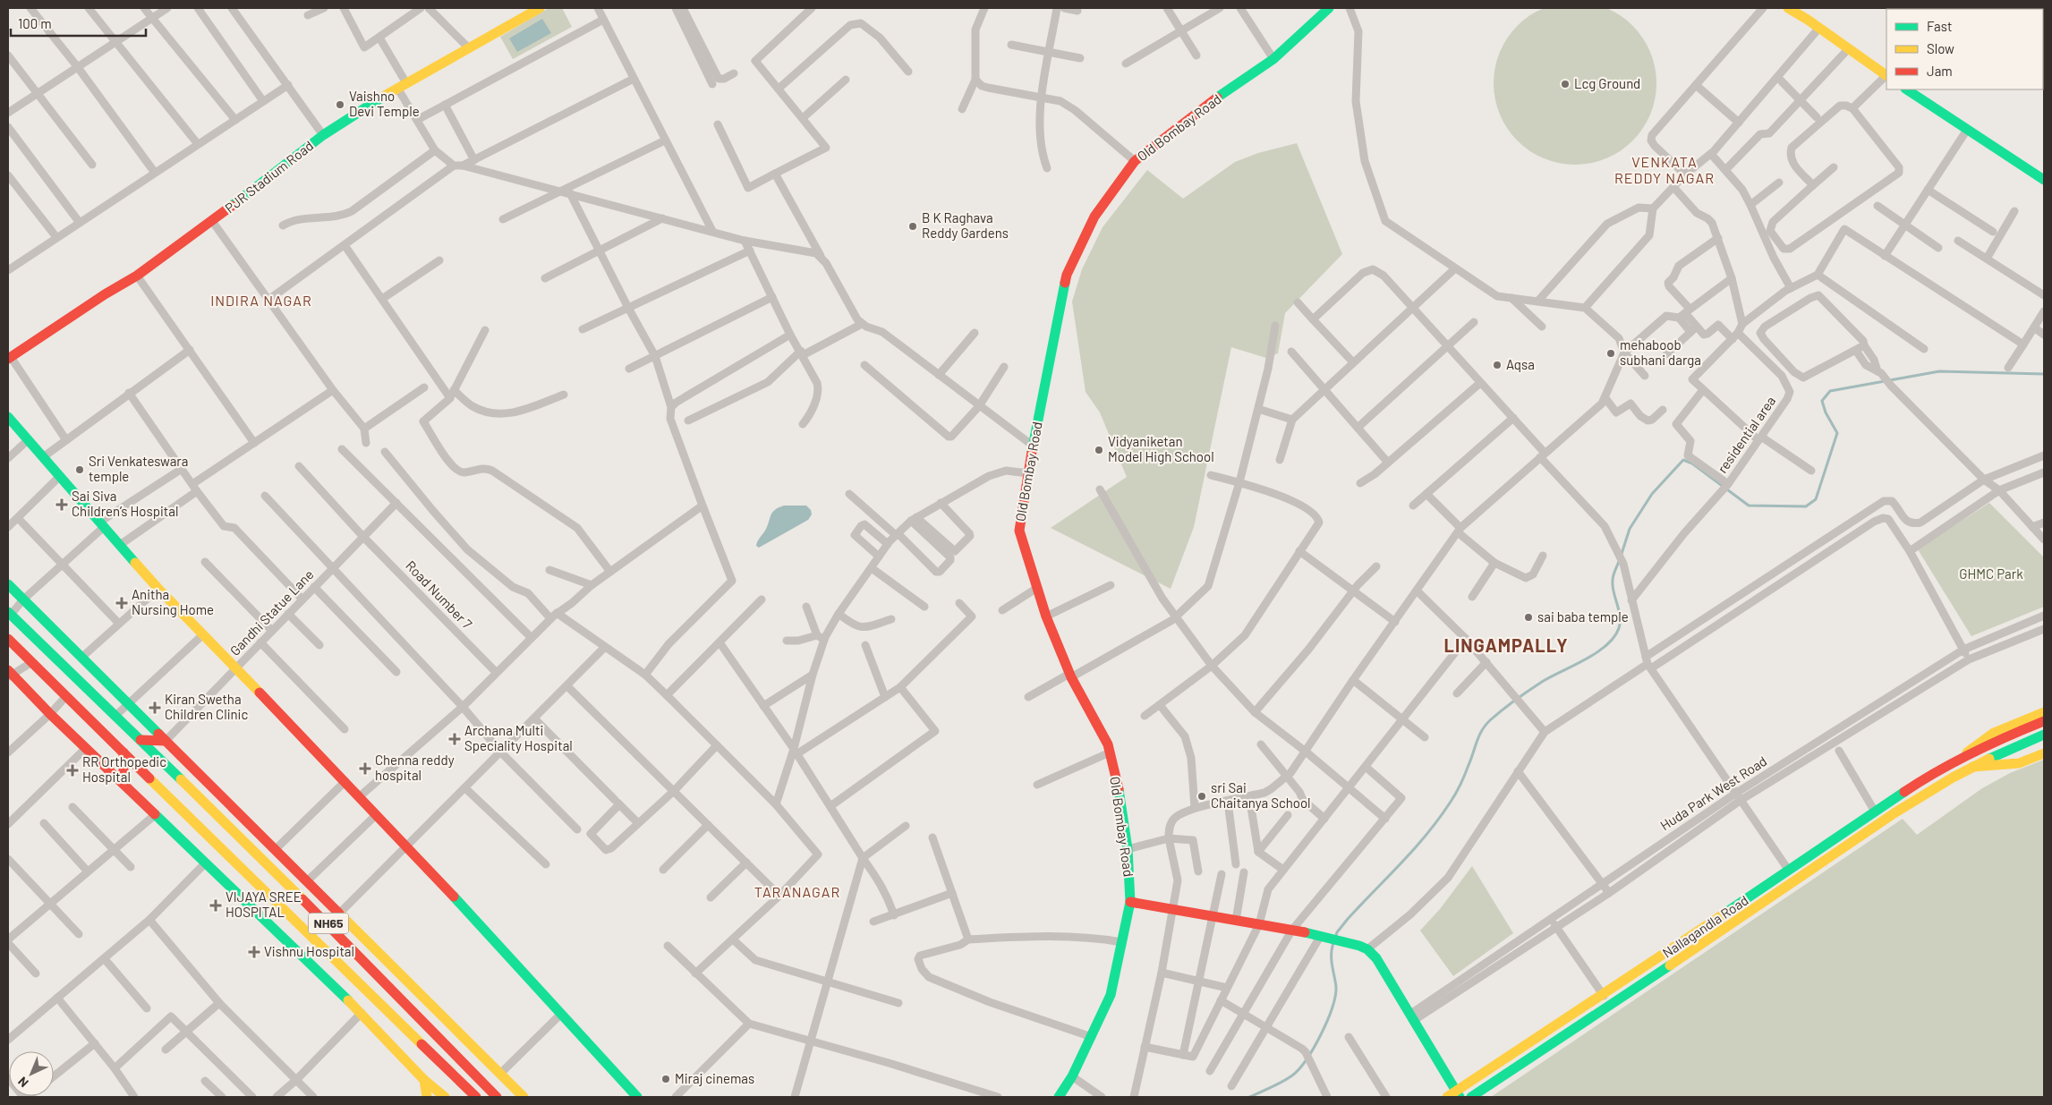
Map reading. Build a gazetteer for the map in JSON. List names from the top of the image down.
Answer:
{
  "streets": {
    "main road": [
      "Old Bombay Road",
      "PJR Stadium Road",
      "NH65",
      "Nallagandla Road"
    ],
    "street": [
      "residential area",
      "Road Number 7",
      "Gandhi Statue Lane",
      "Huda Park West Road"
    ]
  },
  "crossings": [
    ["Road Number 7", "Gandhi Statue Lane"]
  ],
  "districts": [
    "VENKATA REDDY NAGAR",
    "INDIRA NAGAR",
    "LINGAMPALLY",
    "TARANAGAR"
  ],
  "parks": ["GHMC Park"],
  "places": {
    "other": [
      "Lcg Ground",
      "Vaishno Devi Temple",
      "B K Raghava Reddy Gardens",
      "mehaboob subhani darga",
      "Aqsa",
      "Vidyaniketan Model High School",
      "Sri Venkateswara temple",
      "sai baba temple",
      "sri Sai Chaitanya School",
      "Miraj cinemas"
    ],
    "health": [
      "Sai Siva Children’s Hospital",
      "Anitha Nursing Home",
      "Kiran Swetha Children Clinic",
      "Archana Multi Speciality Hospital",
      "Chenna reddy hospital",
      "RR Orthopedic Hospital",
      "VIJAYA SREE HOSPITAL",
      "Vishnu Hospital"
    ]
  },
  "legend": ["Fast", "Slow", "Jam"],
  "scale_bar": "100 m",
  "north": "bottom left"
}
